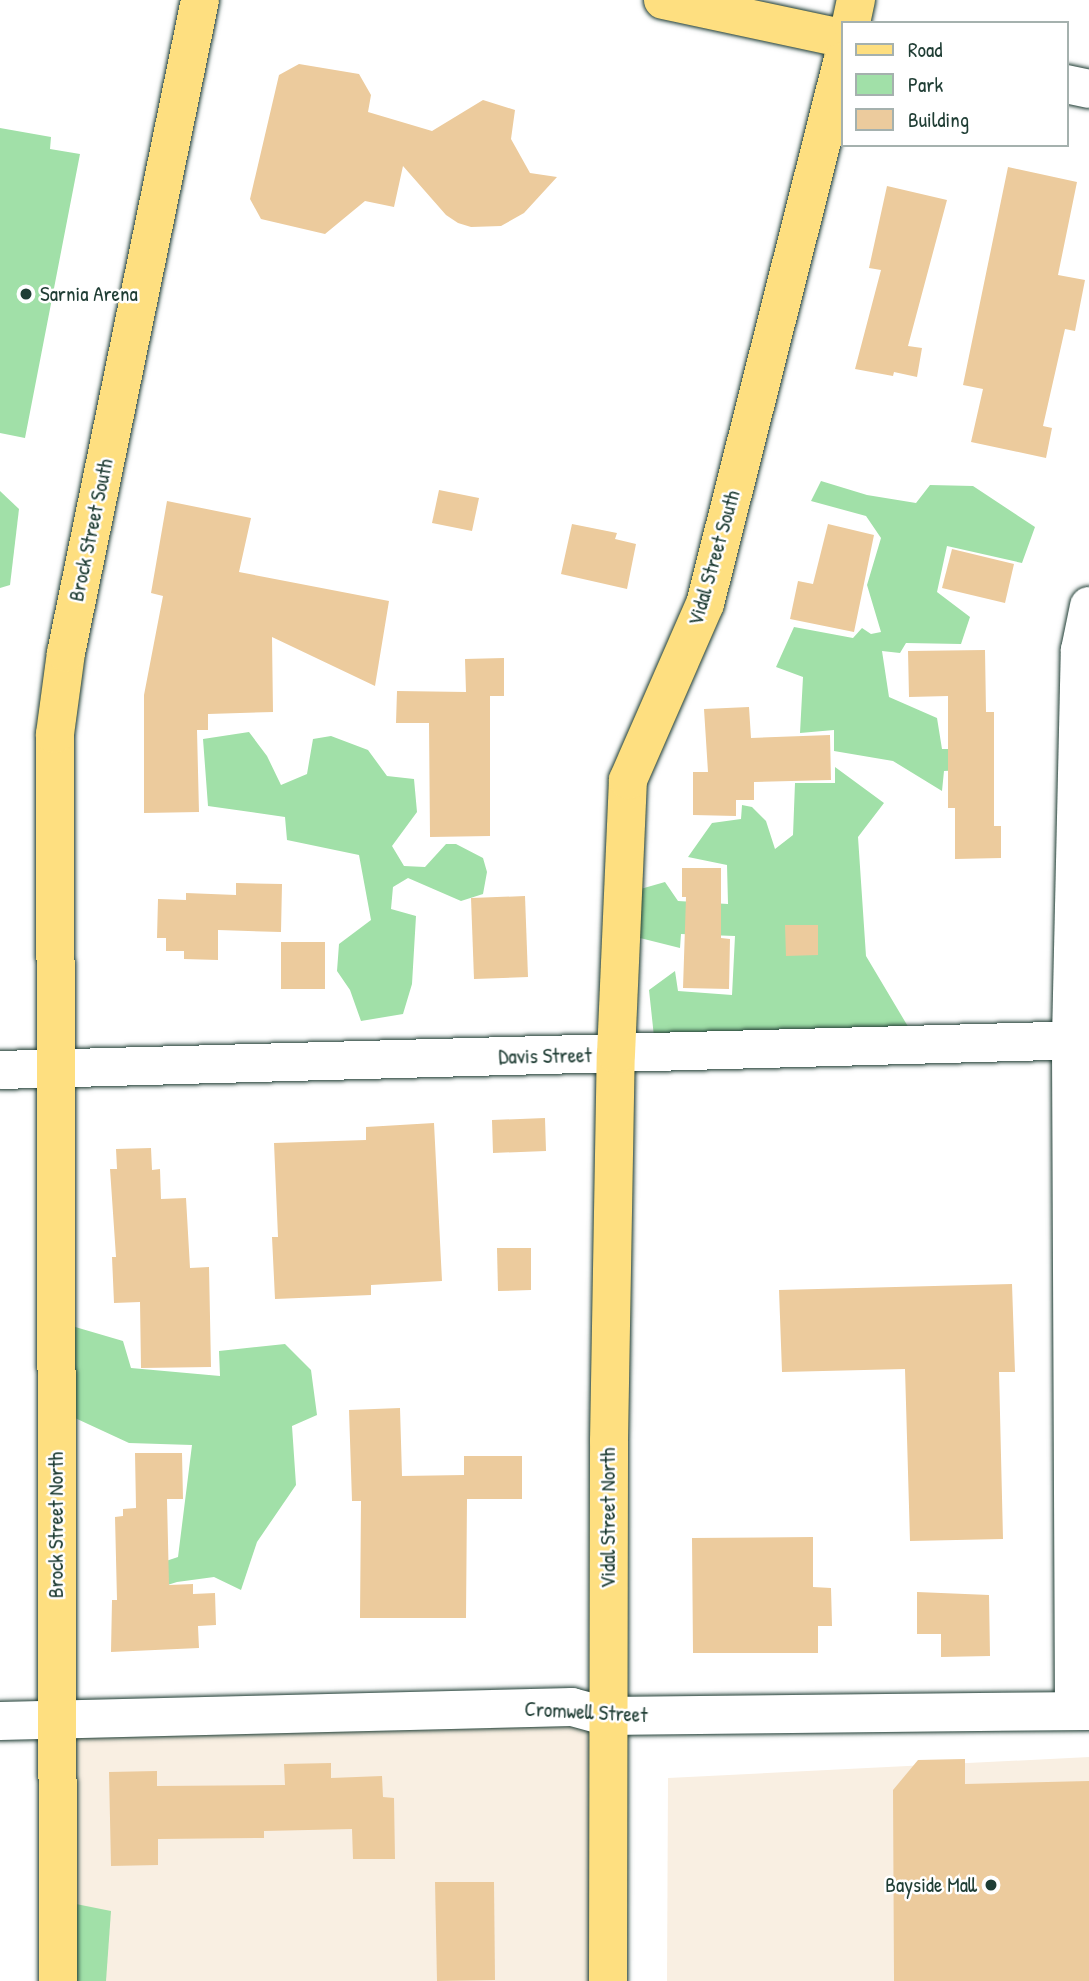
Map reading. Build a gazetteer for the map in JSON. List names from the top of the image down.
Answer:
{
  "streets": {
    "main road": [
      "Brock Street South",
      "Vidal Street South",
      "Vidal Street North",
      "Brock Street North"
    ],
    "street": ["Davis Street", "Cromwell Street"]
  },
  "crossings": [
    ["Brock Street South", "Davis Street"],
    ["Brock Street South", "Brock Street North"],
    ["Vidal Street South", "Davis Street"],
    ["Vidal Street South", "Vidal Street North"],
    ["Davis Street", "Vidal Street North"],
    ["Davis Street", "Brock Street North"],
    ["Vidal Street North", "Cromwell Street"],
    ["Brock Street North", "Cromwell Street"]
  ],
  "places": ["Sarnia Arena", "Bayside Mall"],
  "legend": ["Road", "Park", "Building"]
}
